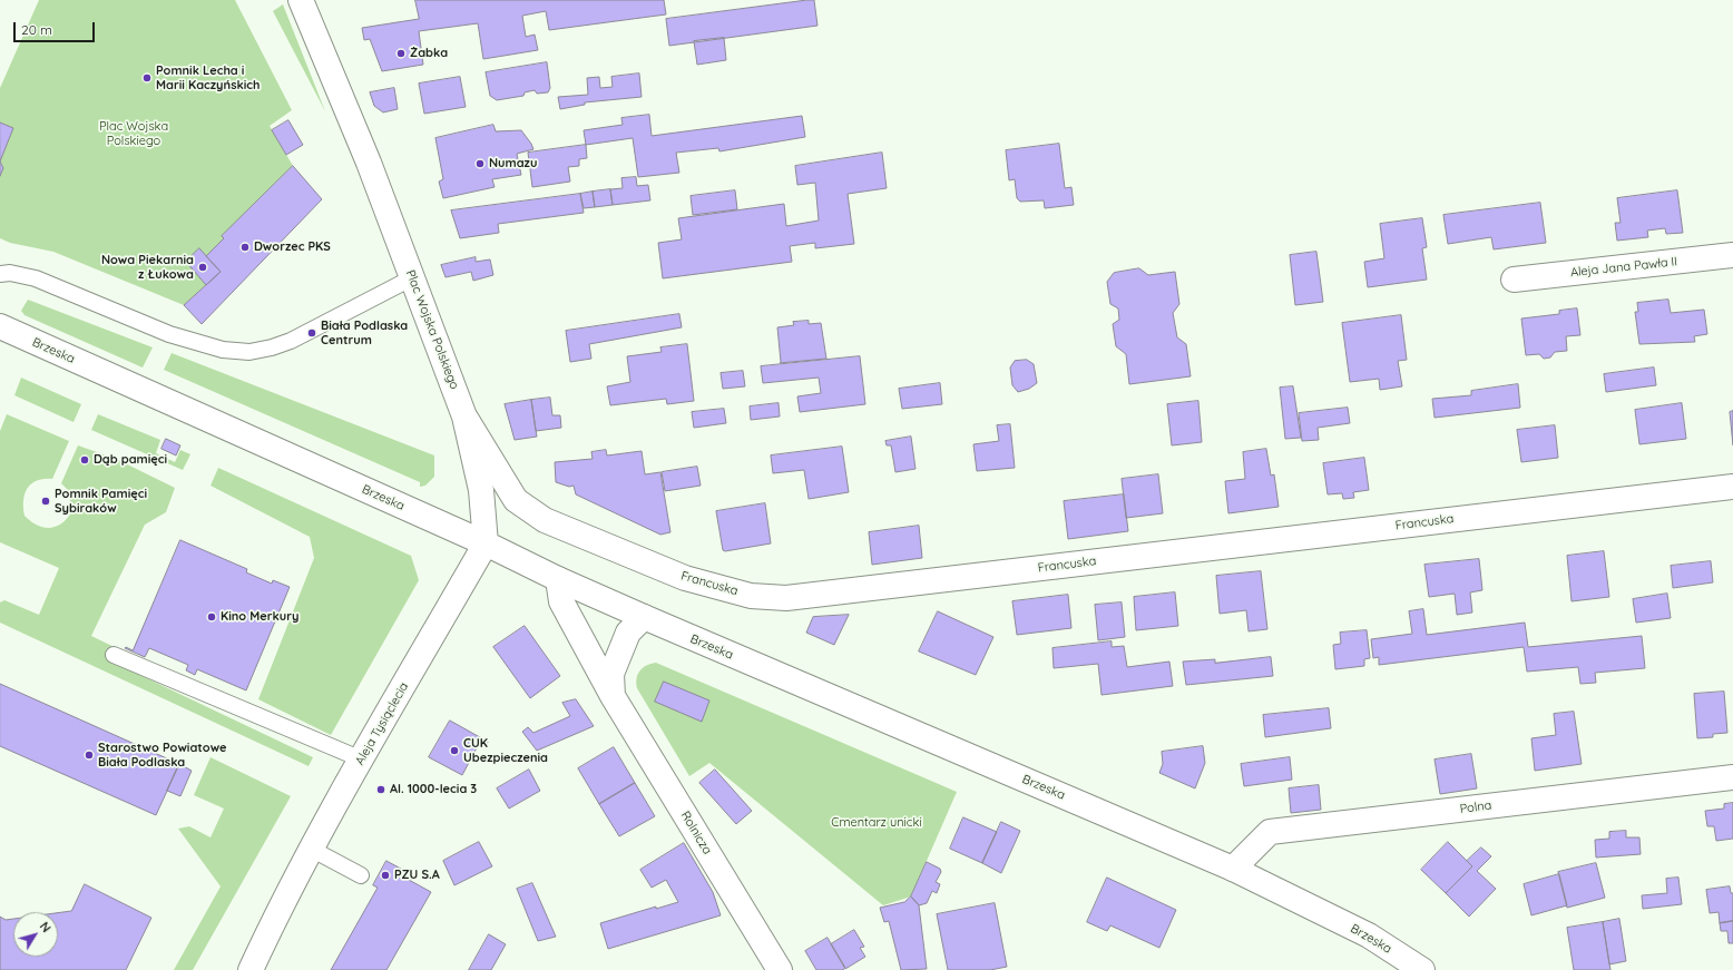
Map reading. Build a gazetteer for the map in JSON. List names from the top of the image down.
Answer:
{
  "streets": {
    "street": [
      "Aleja Jana Pawła II",
      "Plac Wojska Polskiego",
      "Brzeska",
      "Francuska",
      "Aleja Tysiąclecia",
      "Polna",
      "Rolnicza"
    ]
  },
  "crossings": [
    ["Plac Wojska Polskiego", "Brzeska"],
    ["Plac Wojska Polskiego", "Francuska"],
    ["Plac Wojska Polskiego", "Aleja Tysiąclecia"],
    ["Brzeska", "Aleja Tysiąclecia"],
    ["Brzeska", "Polna"],
    ["Brzeska", "Rolnicza"]
  ],
  "parks": ["Plac Wojska Polskiego", "Cmentarz unicki"],
  "places": [
    "Żabka",
    "Pomnik Lecha i Marii Kaczyńskich",
    "Numazu",
    "Dworzec PKS",
    "Nowa Piekarnia z Łukowa",
    "Biała Podlaska Centrum",
    "Dąb pamięci",
    "Pomnik Pamięci Sybiraków",
    "Kino Merkury",
    "CUK Ubezpieczenia",
    "Starostwo Powiatowe Biała Podlaska",
    "Al. 1000-lecia 3",
    "PZU S.A"
  ],
  "scale_bar": "20 m",
  "north": "top right"
}
